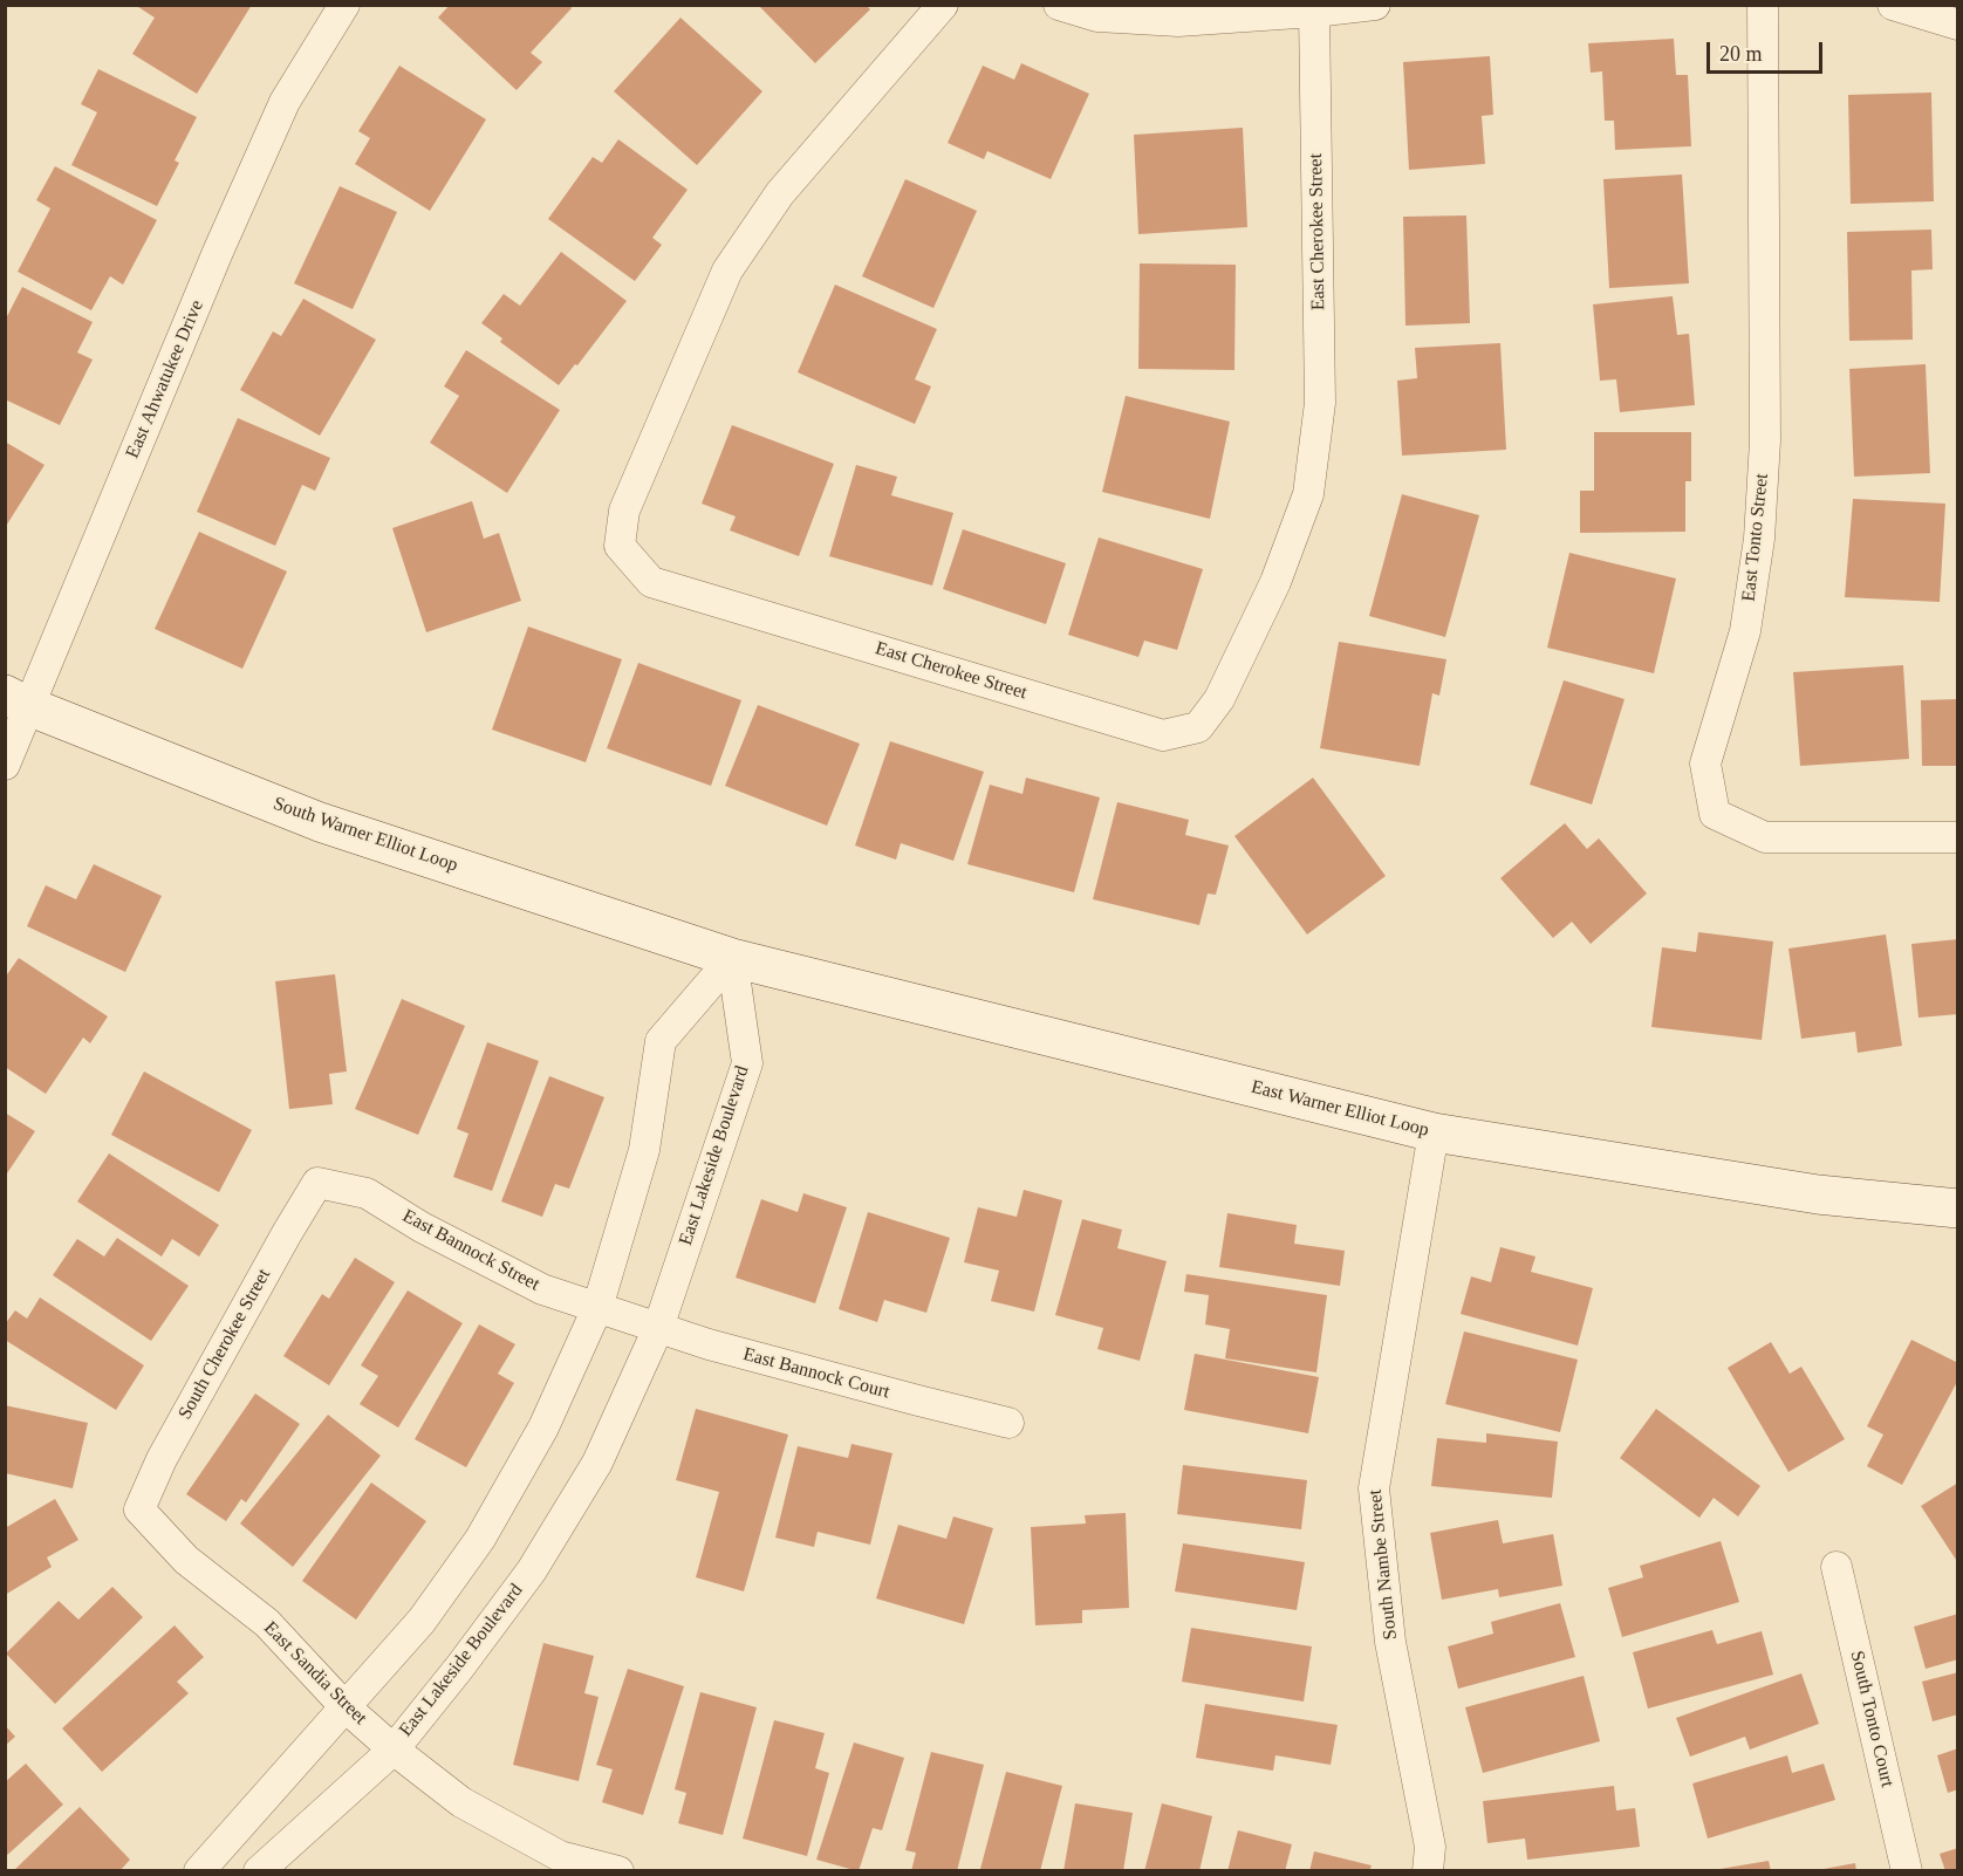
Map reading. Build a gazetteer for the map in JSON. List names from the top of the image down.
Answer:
{
  "streets": {
    "main road": ["South Warner Elliot Loop", "East Warner Elliot Loop"],
    "street": [
      "East Cherokee Street",
      "East Ahwatukee Drive",
      "East Tonto Street",
      "East Lakeside Boulevard",
      "East Bannock Street",
      "South Cherokee Street",
      "East Bannock Court",
      "South Nambe Street",
      "East Sandia Street",
      "South Tonto Court"
    ]
  },
  "crossings": [
    ["East Ahwatukee Drive", "South Warner Elliot Loop"],
    ["South Warner Elliot Loop", "East Warner Elliot Loop"],
    ["South Warner Elliot Loop", "East Lakeside Boulevard"],
    ["East Warner Elliot Loop", "East Lakeside Boulevard"],
    ["East Warner Elliot Loop", "South Nambe Street"],
    ["East Lakeside Boulevard", "East Bannock Court"],
    ["East Lakeside Boulevard", "East Sandia Street"],
    ["East Bannock Street", "South Cherokee Street"],
    ["East Bannock Street", "East Bannock Court"],
    ["South Cherokee Street", "East Sandia Street"]
  ],
  "scale_bar": "20 m"
}
